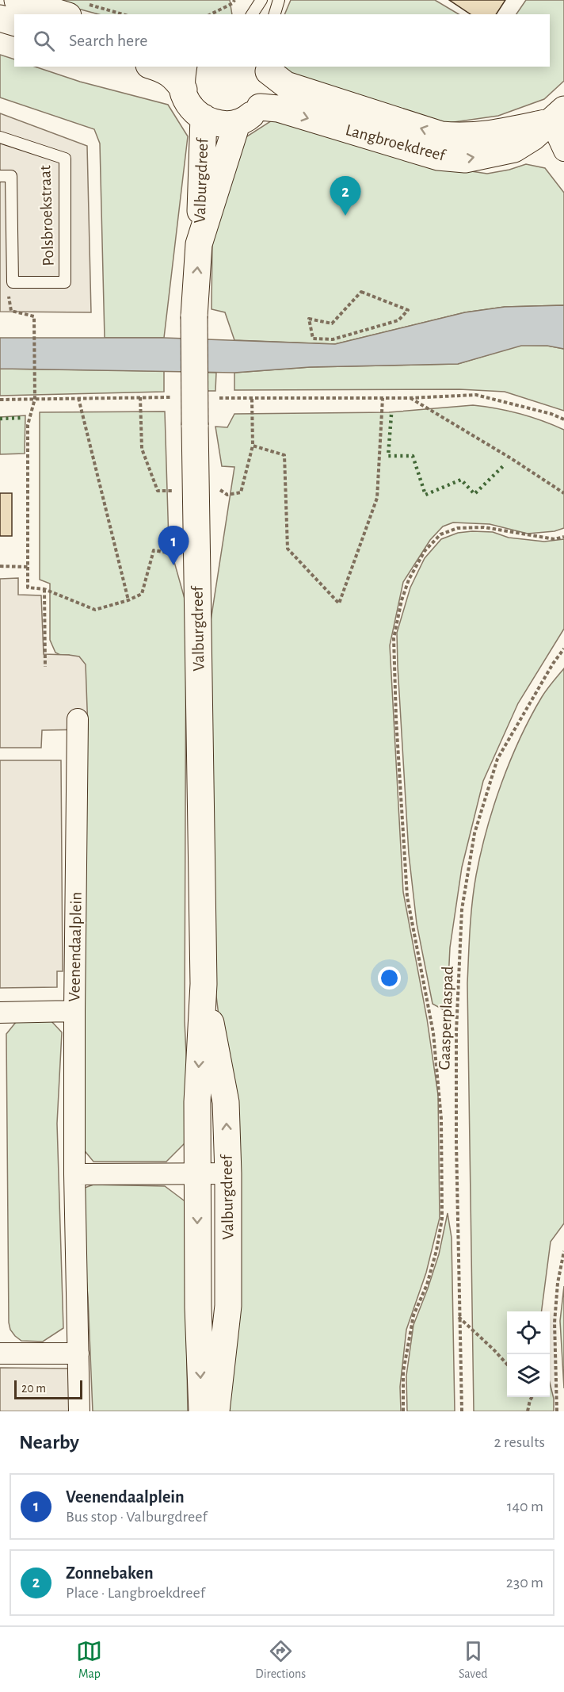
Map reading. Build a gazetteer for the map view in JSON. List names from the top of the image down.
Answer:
{
  "streets": {
    "street": ["Langbroekdreef", "Valburgdreef", "Veenendaalplein"],
    "lane": ["Polsbroekstraat"],
    "path": ["Gaasperplaspad"]
  },
  "scale_bar": "20 m",
  "page": {
    "search": "Search here",
    "pins": ["2", "1"],
    "scale": "20 m",
    "heading": ["Nearby", "2 results"],
    "list": [
      {
        "mark": "1",
        "name": "Veenendaalplein",
        "note": "Bus stop · Valburgdreef",
        "value": "140 m"
      },
      {
        "mark": "2",
        "name": "Zonnebaken",
        "note": "Place · Langbroekdreef",
        "value": "230 m"
      }
    ],
    "nav": ["Map", "Directions", "Saved"]
  }
}
